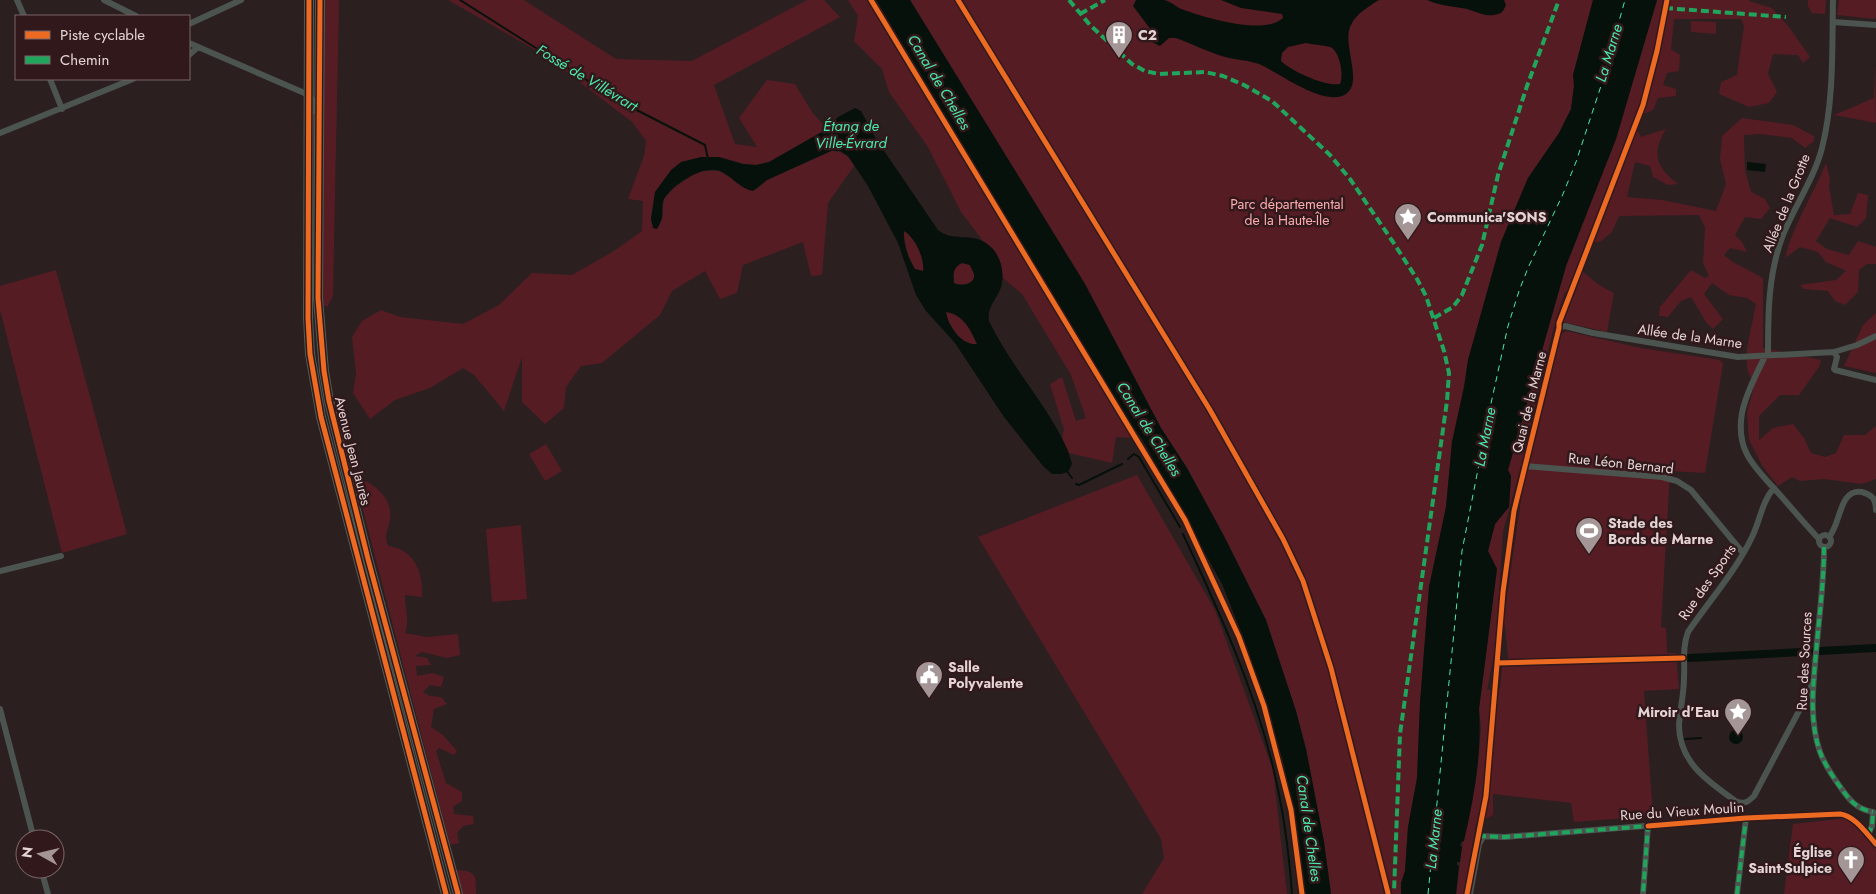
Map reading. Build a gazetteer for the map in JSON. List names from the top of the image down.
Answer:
{
  "streets": {
    "main road": ["Avenue Jean Jaurès"],
    "street": [
      "Allée de la Grotte",
      "Allée de la Marne",
      "Rue Léon Bernard",
      "Rue des Sports",
      "Rue des Sources",
      "Rue du Vieux Moulin"
    ],
    "cycle path": ["Quai de la Marne"]
  },
  "crossings": [
    ["Allée de la Grotte", "Allée de la Marne"],
    ["Allée de la Grotte", "Rue des Sports"],
    ["Rue Léon Bernard", "Rue des Sports"]
  ],
  "water": [
    "La Marne",
    "Fossé de Villévrart",
    "Canal de Chelles",
    "Étang de Ville-Évrard"
  ],
  "parks": ["Parc départemental de la Haute-Île"],
  "places": {
    "building": ["C2"],
    "place": ["Communica'SONS", "Miroir d’Eau"],
    "sports": ["Stade des Bords de Marne"],
    "public building": ["Salle Polyvalente"],
    "church": ["Église Saint-Sulpice"]
  },
  "legend": ["Piste cyclable", "Chemin"],
  "north": "left"
}
